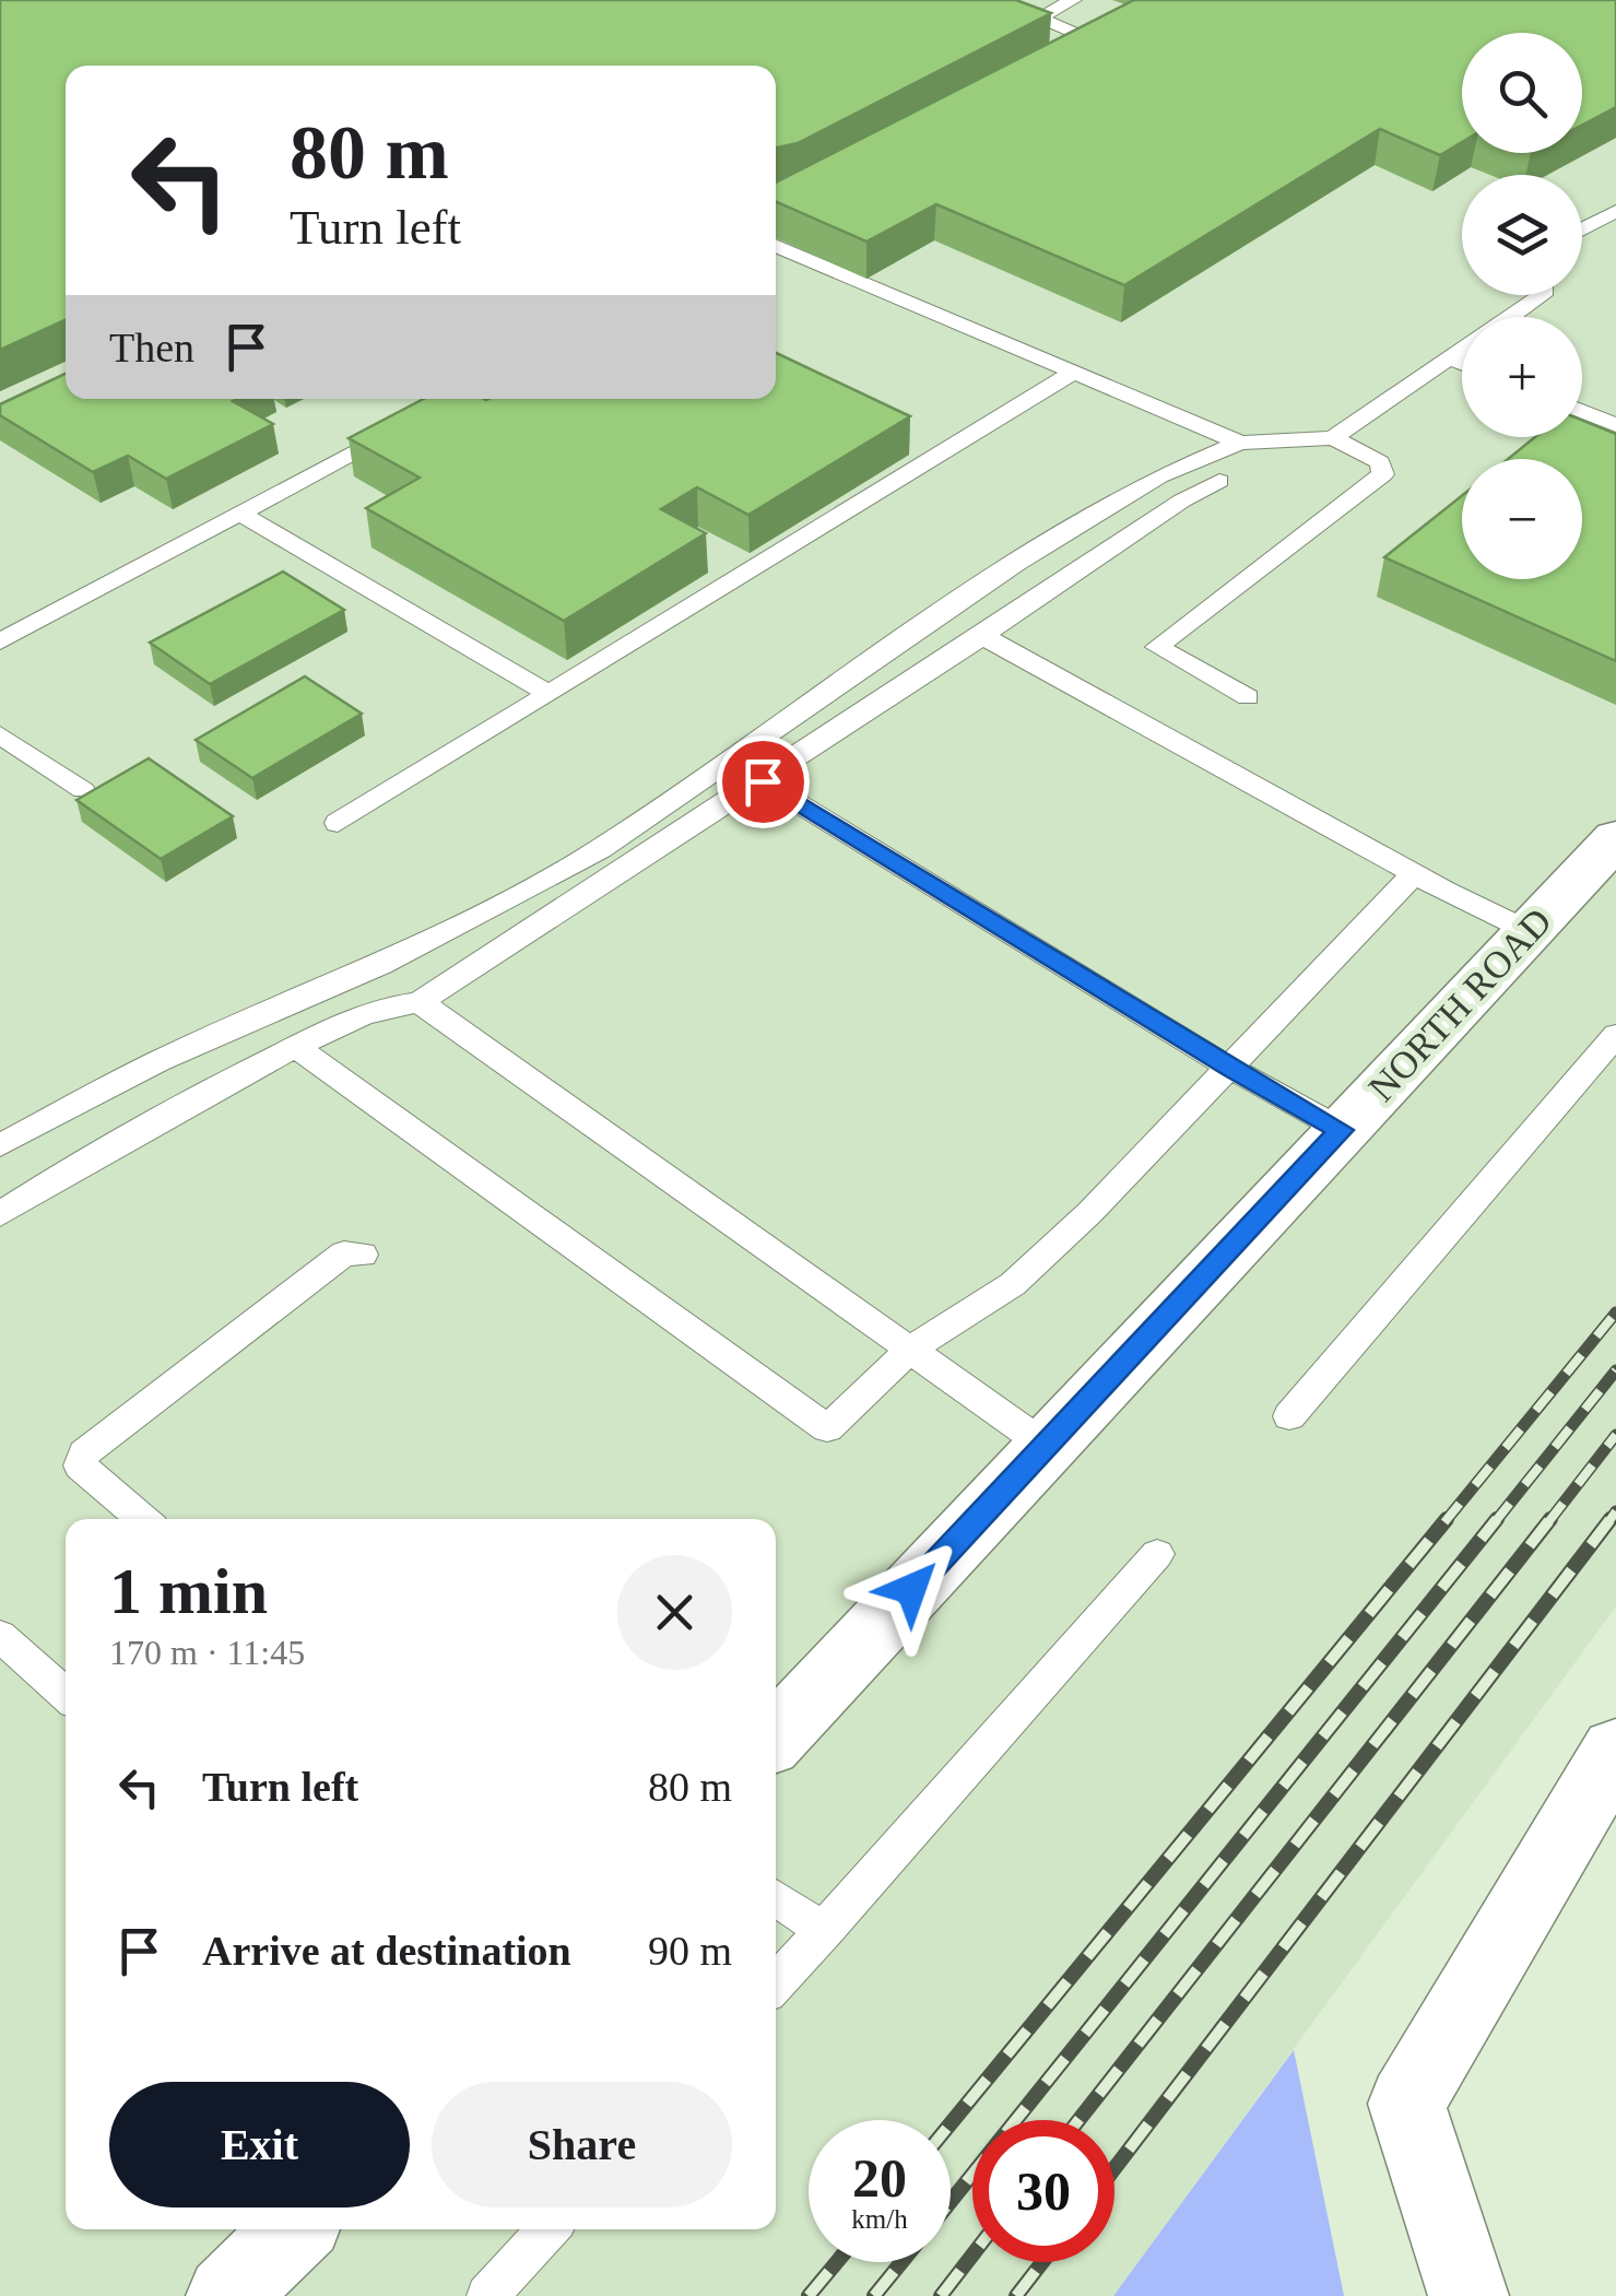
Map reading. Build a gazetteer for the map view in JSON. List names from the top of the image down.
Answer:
{
  "streets": {
    "street": ["NORTH ROAD"]
  },
  "page": {
    "map_buttons": ["+", "−"],
    "turn": ["80 m", "Turn left"],
    "then": "Then",
    "heading": ["1 min", "170 m · 11:45"],
    "list": [
      {
        "name": "Turn left",
        "value": "80 m"
      },
      {
        "name": "Arrive at destination",
        "value": "90 m"
      }
    ],
    "buttons": ["Exit", "Share"],
    "speed": "20 km/h",
    "limit": "30"
  }
}
